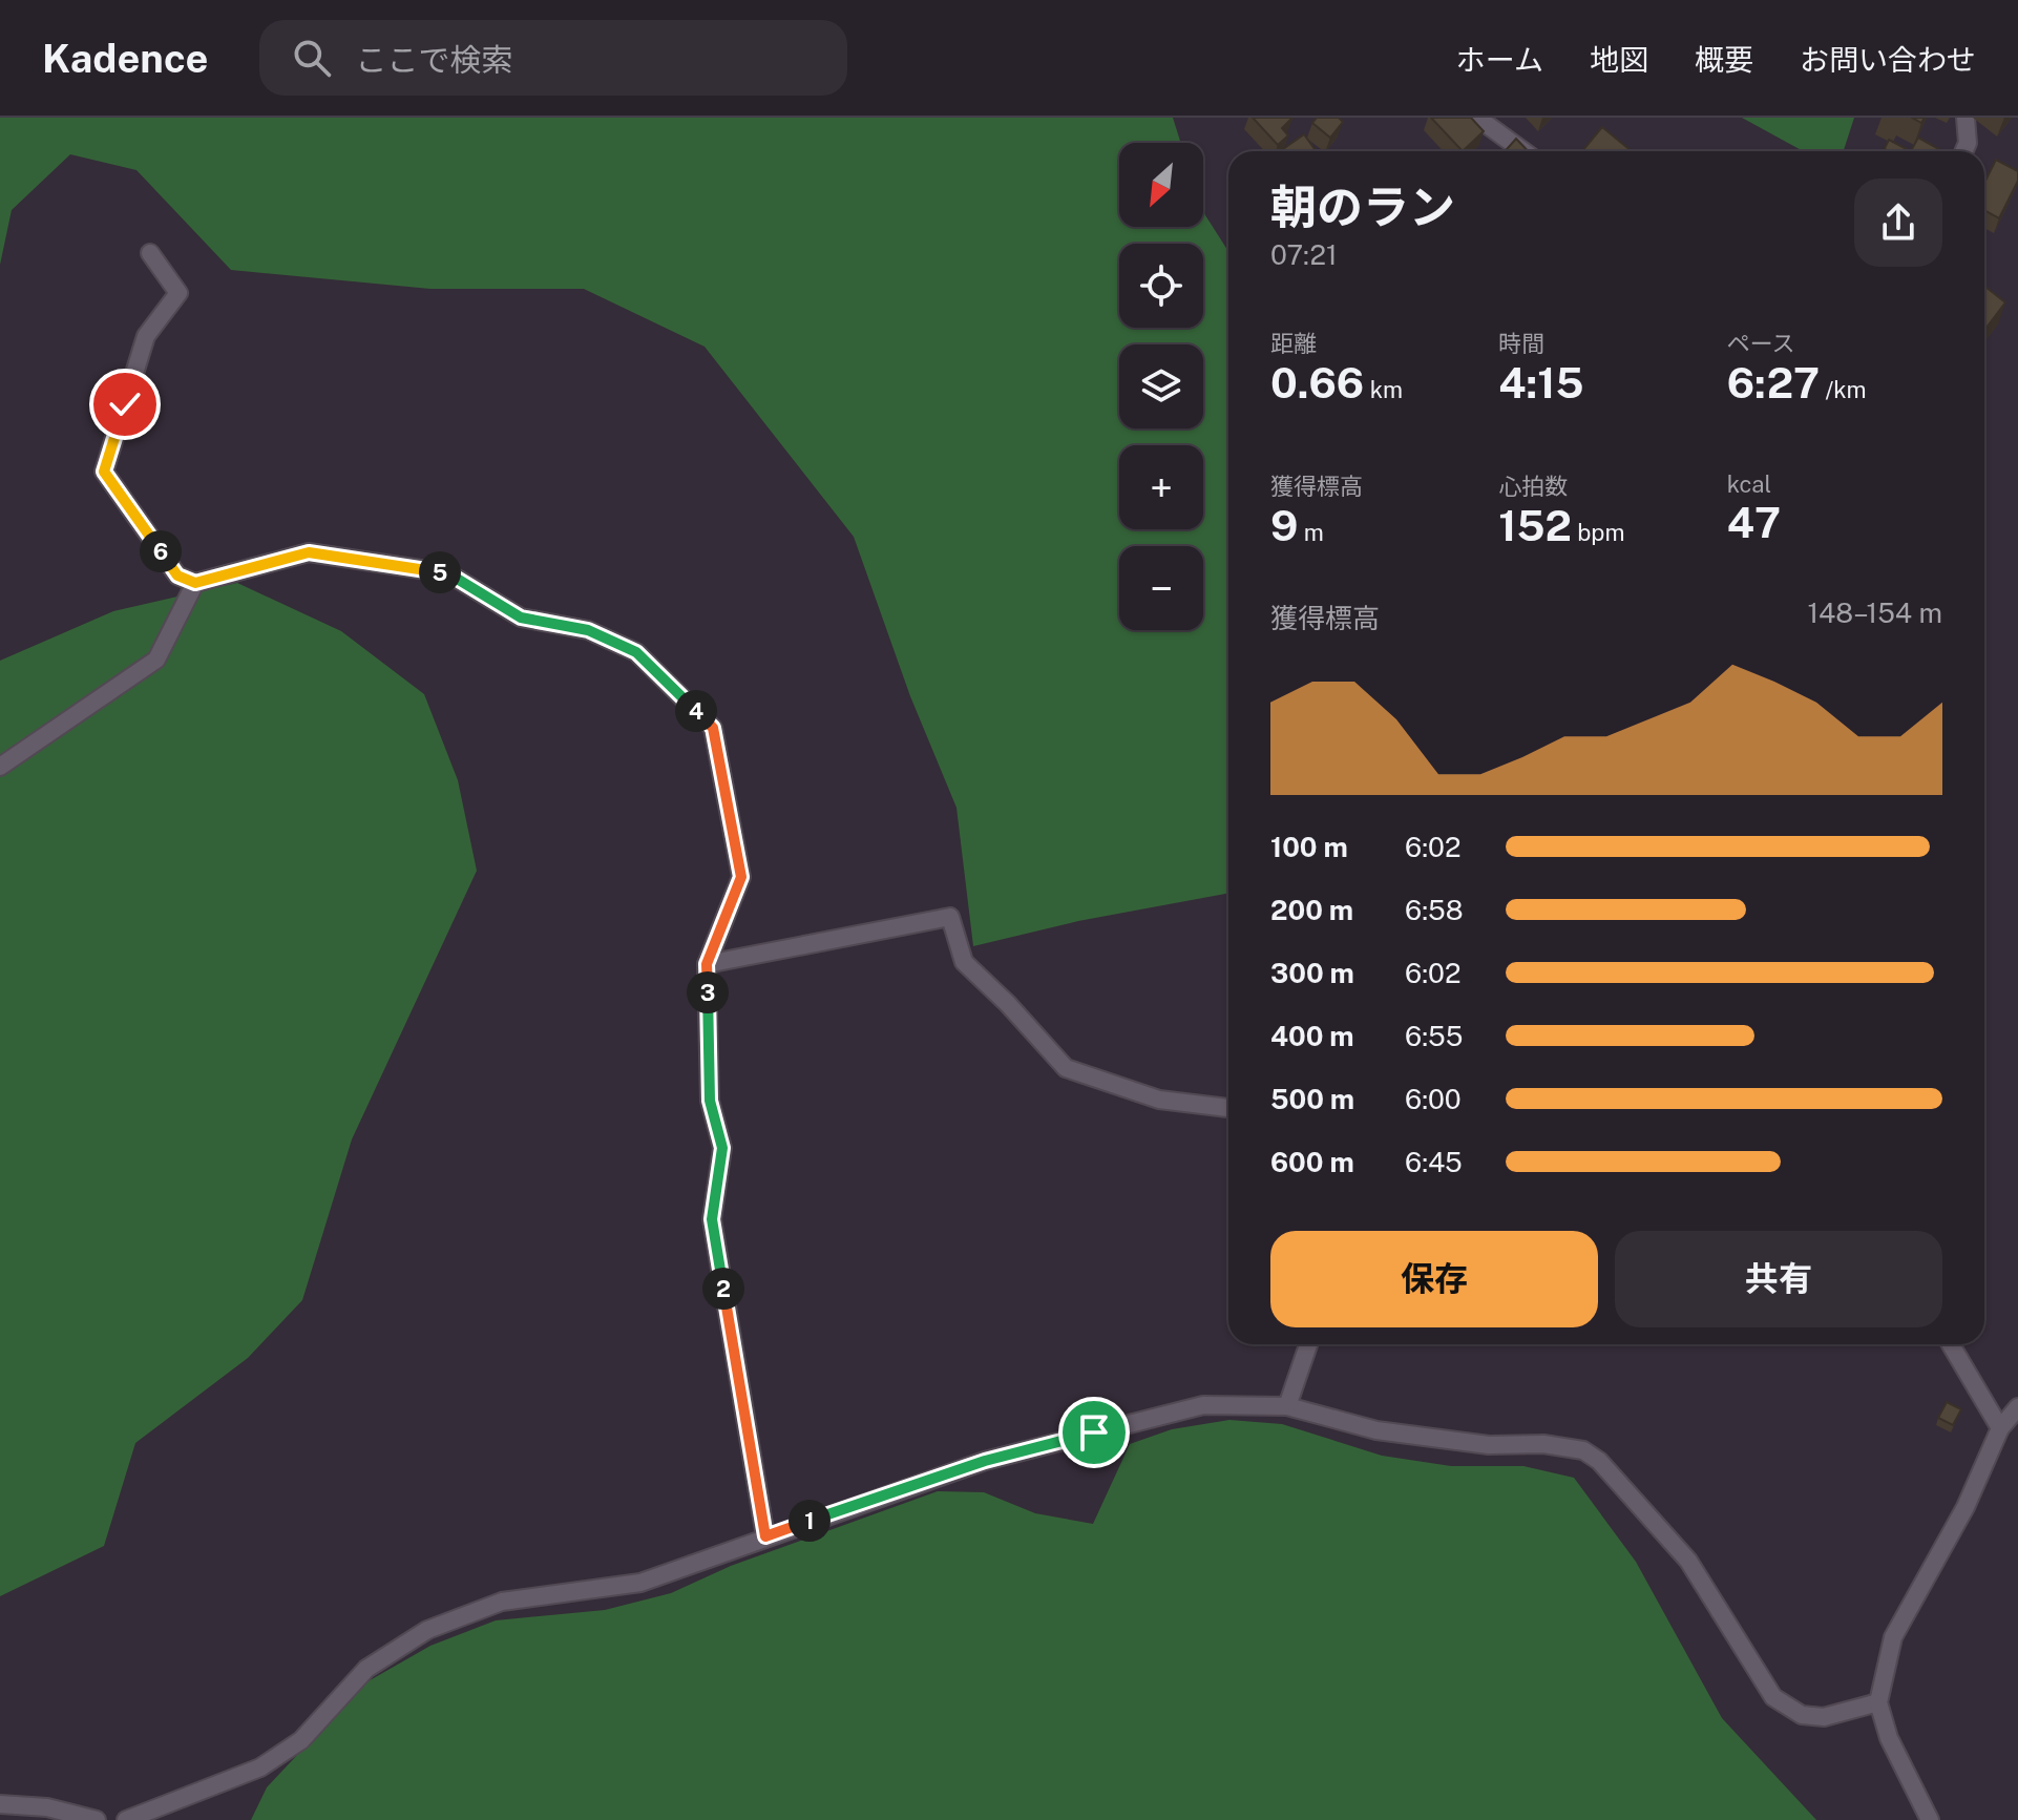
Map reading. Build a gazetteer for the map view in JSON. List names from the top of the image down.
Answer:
{
  "north": "bottom left",
  "page": {
    "header": "Kadence",
    "search": "ここで検索",
    "nav": [
      "ホーム",
      "地図",
      "概要",
      "お問い合わせ"
    ],
    "map_buttons": ["+", "−"],
    "heading": ["朝のラン", "07:21"],
    "stats": [
      ["距離", "0.66 km"],
      ["時間", "4:15"],
      ["ペース", "6:27 /km"],
      ["獲得標高", "9 m"],
      ["心拍数", "152 bpm"],
      ["kcal", "47"]
    ],
    "pins": [
      "6",
      "5",
      "4",
      "3",
      "2",
      "1"
    ],
    "chart": ["獲得標高", "148–154 m"],
    "list": [
      {
        "name": "100 m",
        "note": "6:02"
      },
      {
        "name": "200 m",
        "note": "6:58"
      },
      {
        "name": "300 m",
        "note": "6:02"
      },
      {
        "name": "400 m",
        "note": "6:55"
      },
      {
        "name": "500 m",
        "note": "6:00"
      },
      {
        "name": "600 m",
        "note": "6:45"
      }
    ],
    "buttons": ["保存", "共有"]
  }
}
